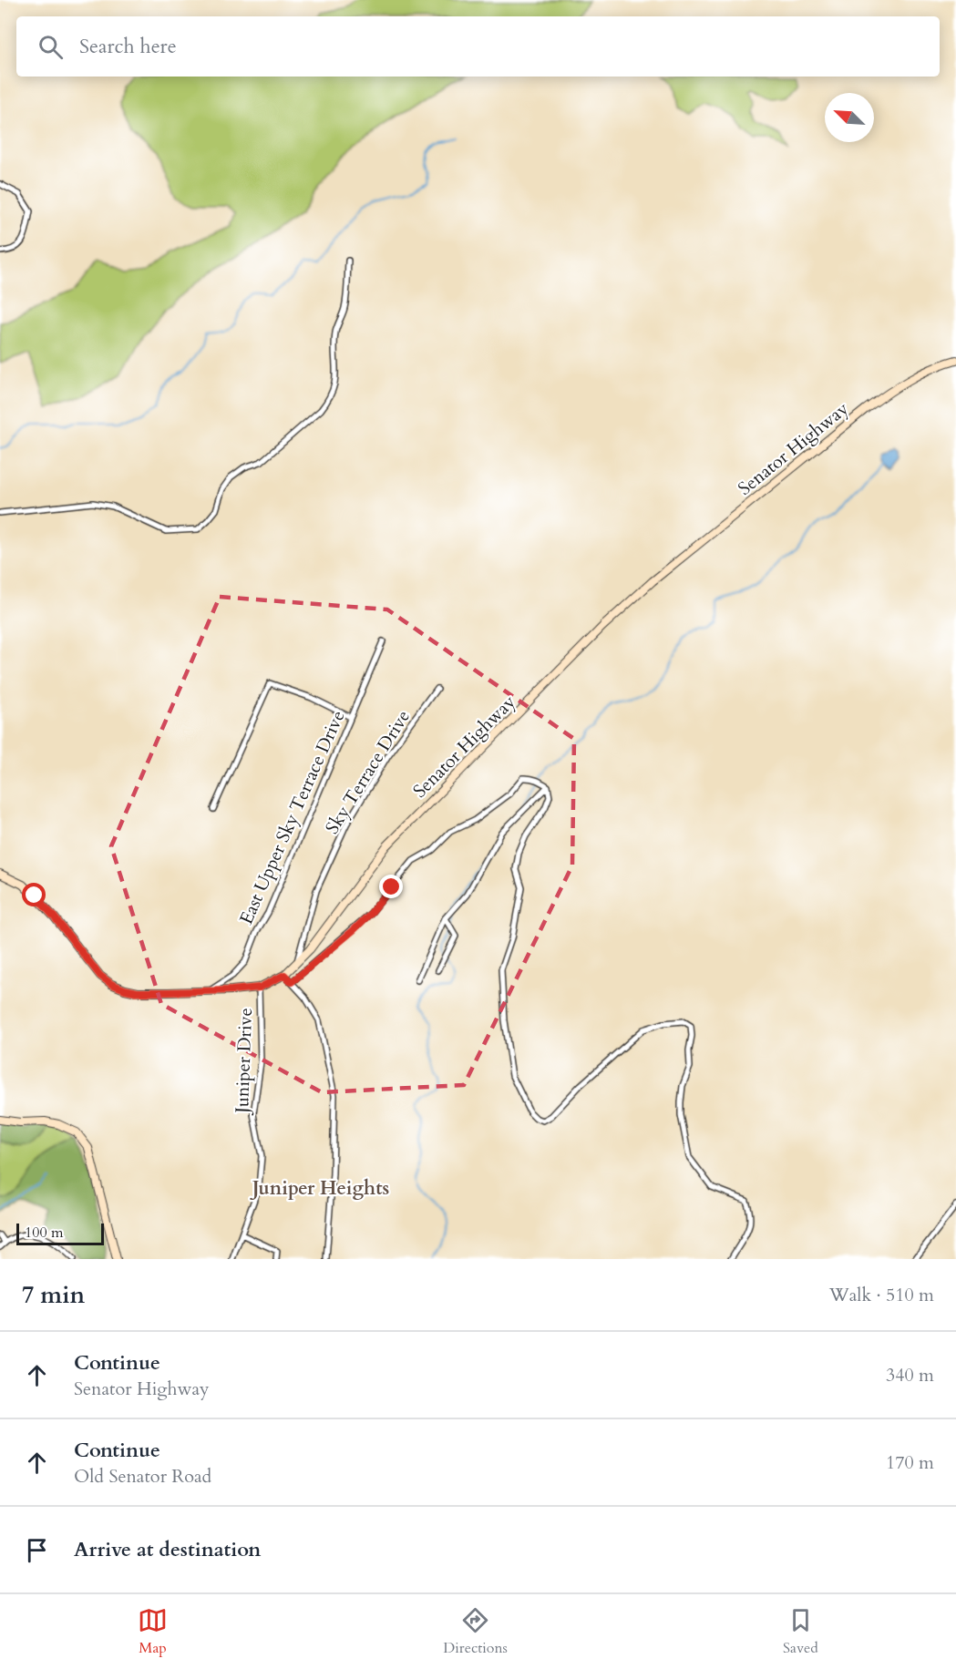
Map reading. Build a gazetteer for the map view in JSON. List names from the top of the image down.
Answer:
{
  "streets": {
    "street": [
      "Senator Highway",
      "Sky Terrace Drive",
      "East Upper Sky Terrace Drive",
      "Juniper Drive"
    ]
  },
  "crossings": [
    ["Senator Highway", "Sky Terrace Drive"],
    ["Senator Highway", "East Upper Sky Terrace Drive"],
    ["Senator Highway", "Juniper Drive"]
  ],
  "districts": ["Juniper Heights"],
  "scale_bar": "100 m",
  "north": "top left",
  "page": {
    "search": "Search here",
    "scale": "100 m",
    "heading": ["7 min", "Walk · 510 m"],
    "list": [
      ["Continue", "Senator Highway", "340 m"],
      ["Continue", "Old Senator Road", "170 m"],
      "Arrive at destination"
    ],
    "nav": ["Map", "Directions", "Saved"]
  }
}
